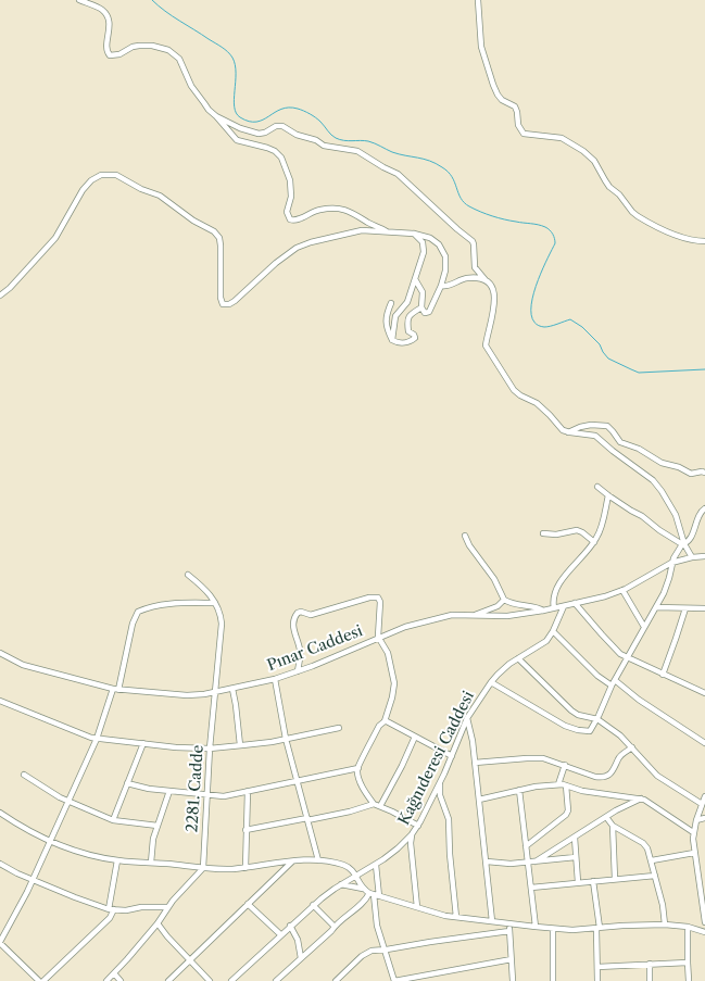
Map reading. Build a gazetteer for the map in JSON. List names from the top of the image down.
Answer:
{
  "streets": {
    "street": ["Pınar Caddesi", "Kağnıderesi Caddesi", "2281. Cadde"]
  },
  "crossings": [
    ["Pınar Caddesi", "Kağnıderesi Caddesi"],
    ["Pınar Caddesi", "2281. Cadde"]
  ]
}
